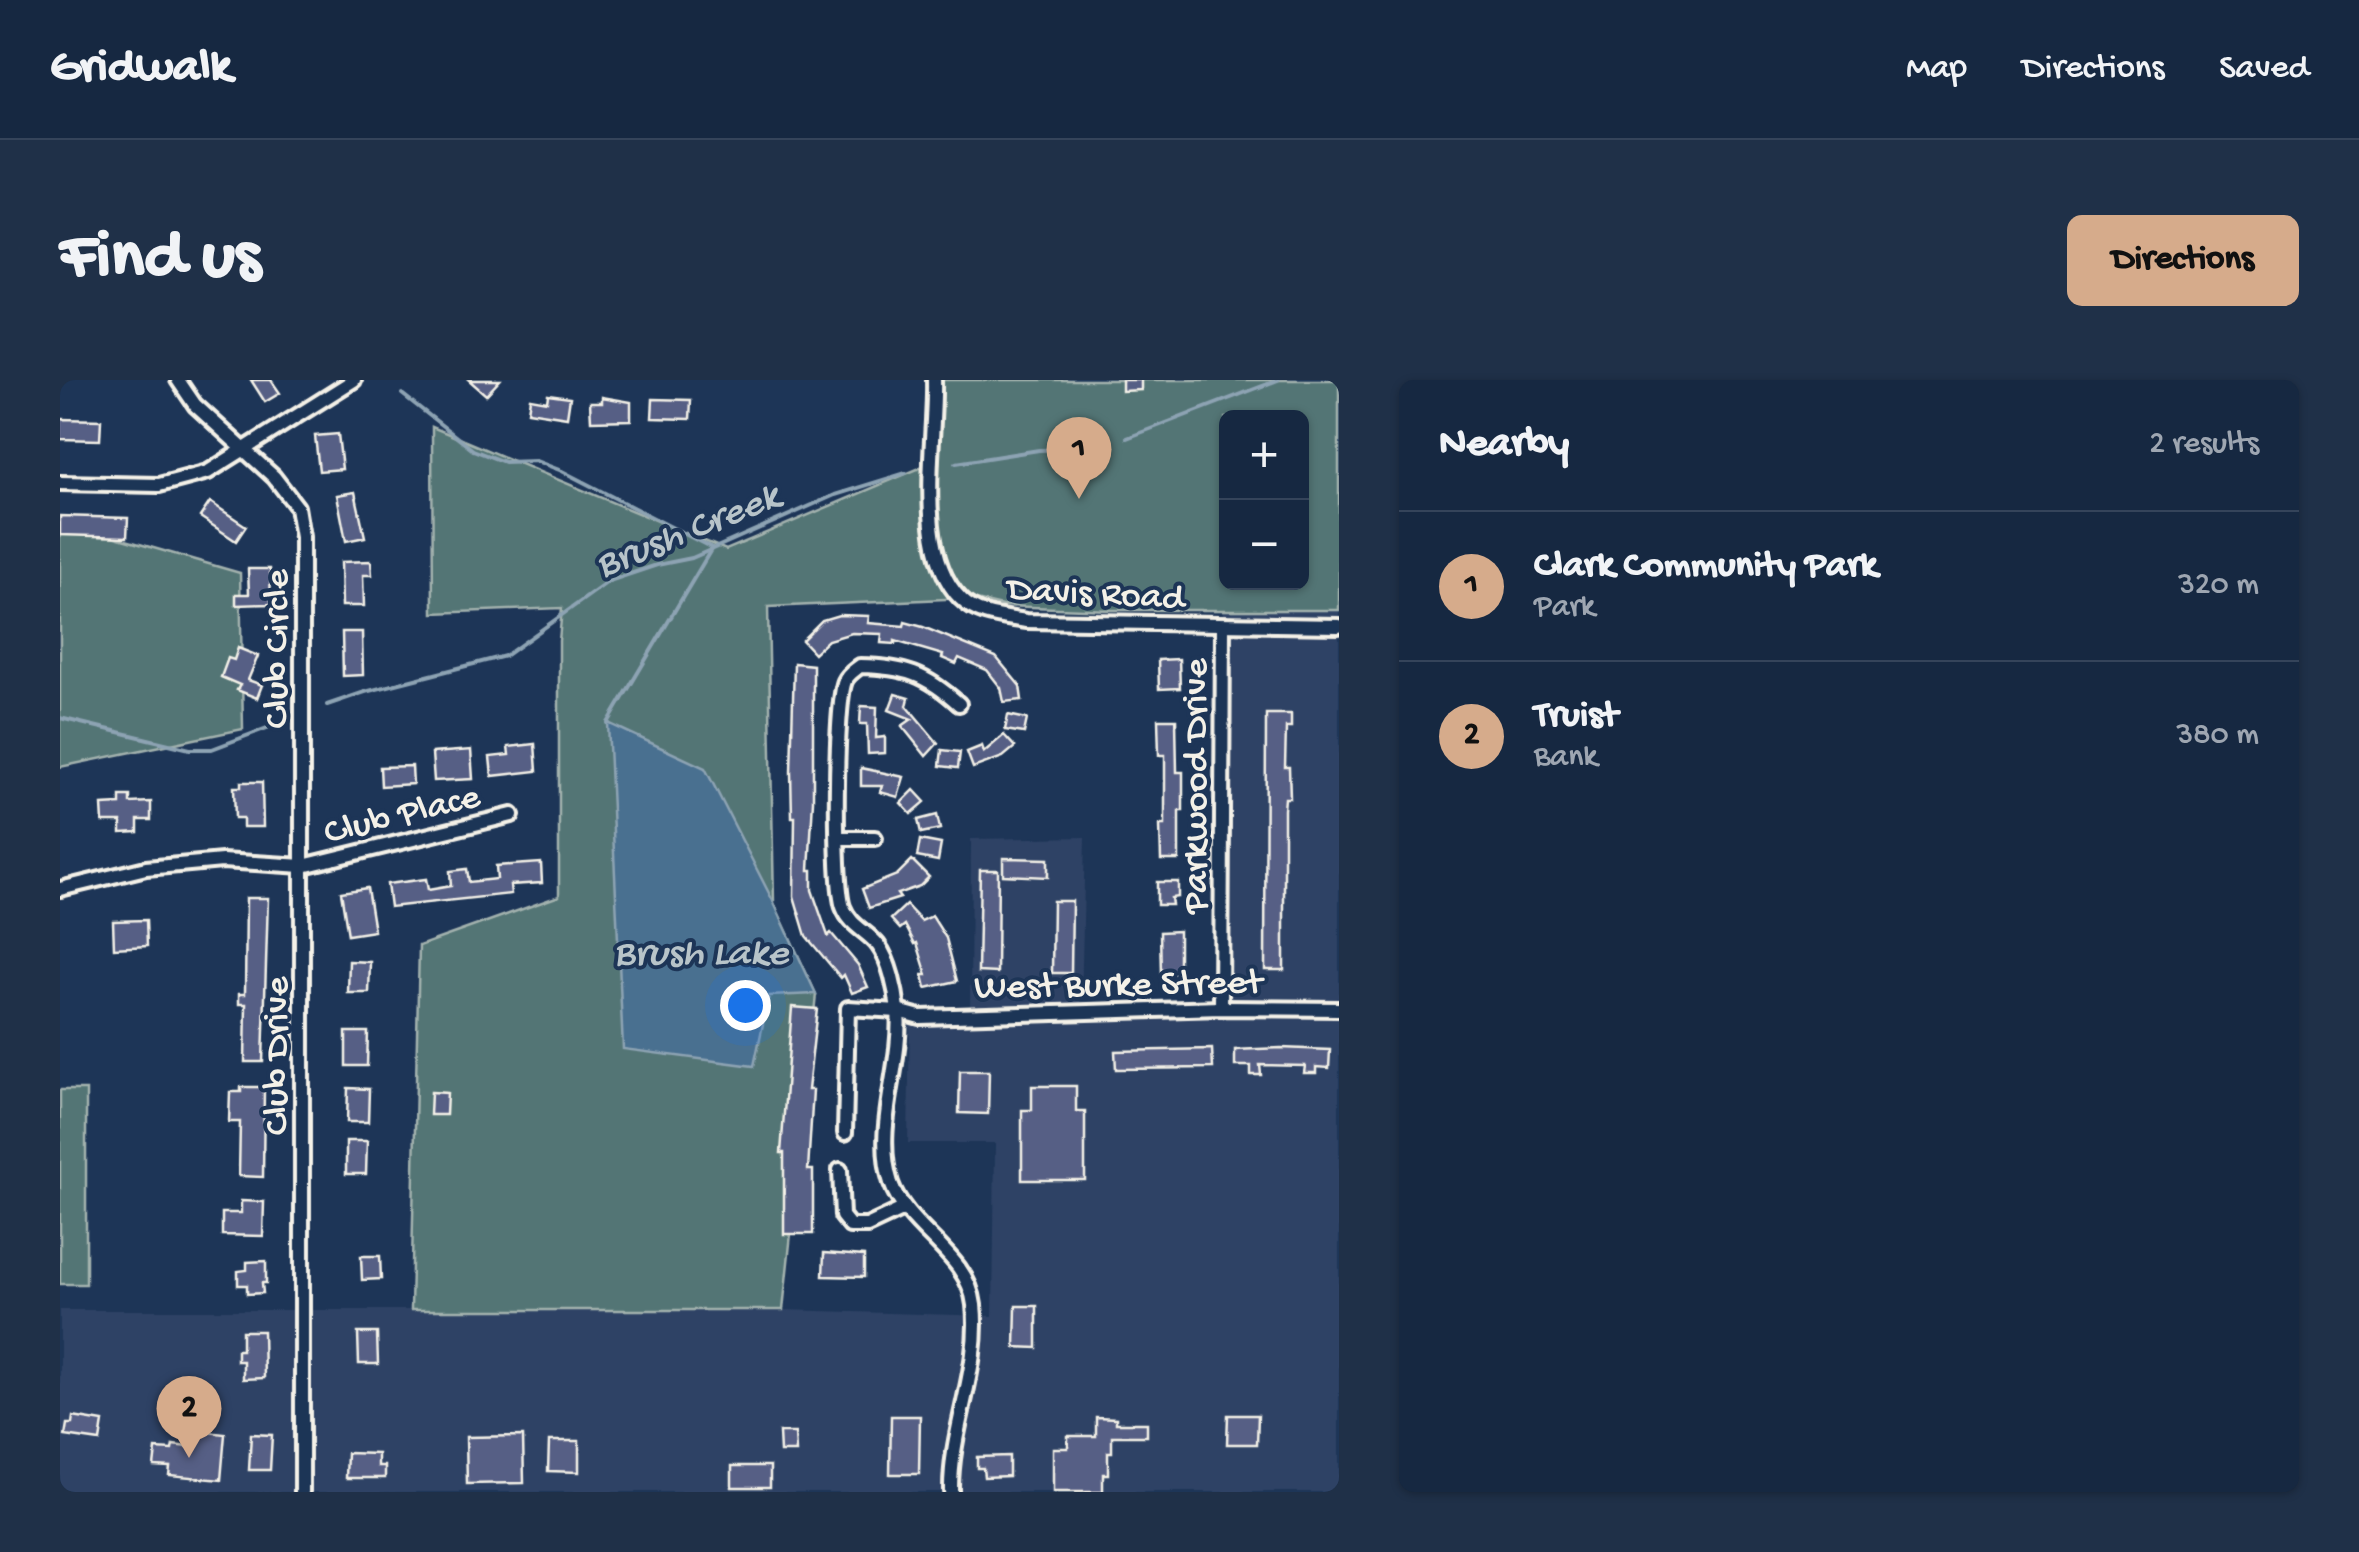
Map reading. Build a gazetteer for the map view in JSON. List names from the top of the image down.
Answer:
{
  "streets": {
    "street": [
      "Davis Road",
      "Club Circle",
      "Parkwood Drive",
      "Club Place",
      "West Burke Street",
      "Club Drive"
    ]
  },
  "crossings": [
    ["Davis Road", "Parkwood Drive"],
    ["Club Circle", "Club Place"],
    ["Club Circle", "Club Drive"],
    ["Parkwood Drive", "West Burke Street"],
    ["Club Place", "Club Drive"]
  ],
  "water": ["Brush Creek", "Brush Lake"],
  "page": {
    "header": "Gridwalk",
    "nav": ["Map", "Directions", "Saved"],
    "buttons": "Directions",
    "title": "Find us",
    "heading": ["Nearby", "2 results"],
    "map_buttons": ["+", "−"],
    "pins": ["1", "2"],
    "list": [
      {
        "mark": "1",
        "name": "Clark Community Park",
        "note": "Park",
        "value": "320 m"
      },
      {
        "mark": "2",
        "name": "Truist",
        "note": "Bank",
        "value": "380 m"
      }
    ]
  }
}
